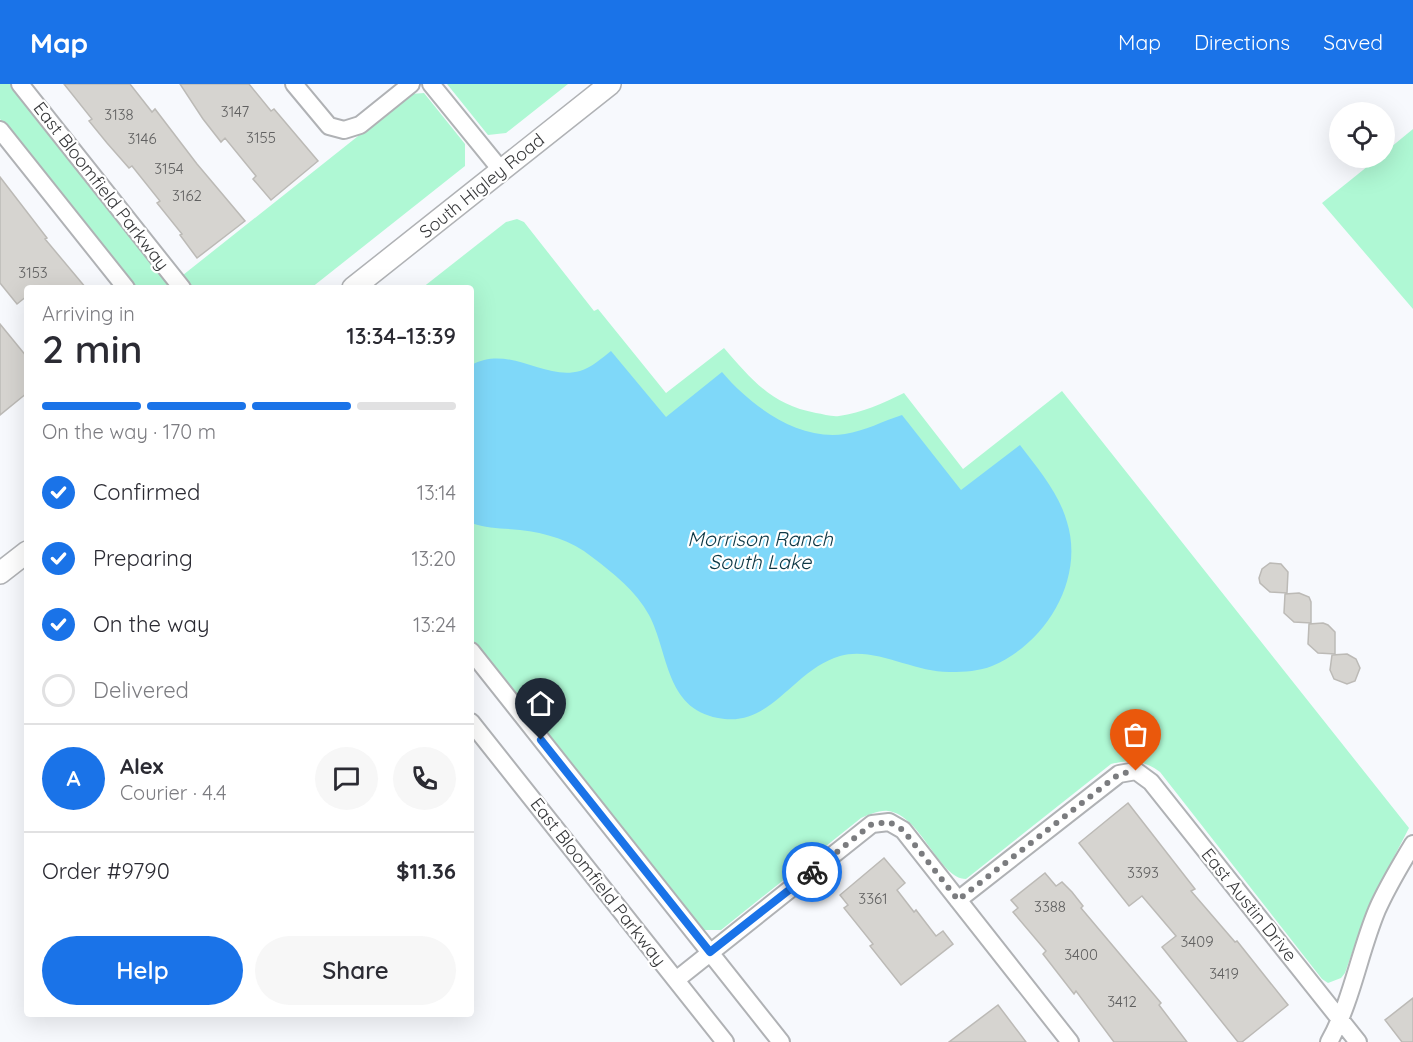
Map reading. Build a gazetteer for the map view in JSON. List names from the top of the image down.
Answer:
{
  "streets": {
    "main road": ["South Higley Road"],
    "street": ["East Bloomfield Parkway", "East Austin Drive"]
  },
  "water": ["Morrison Ranch South Lake"],
  "house_numbers": [
    "3147",
    "3138",
    "3155",
    "3146",
    "3154",
    "3162",
    "3153",
    "3393",
    "3361",
    "3388",
    "3409",
    "3400",
    "3419",
    "3412"
  ],
  "page": {
    "header": "Map",
    "nav": ["Map", "Directions", "Saved"],
    "heading": ["2 min", "Arriving in", "13:34–13:39"],
    "panel": [
      "Alex",
      "Courier · 4.4",
      "Order #9790",
      "$11.36"
    ],
    "bar": "On the way · 170 m",
    "list": [
      ["Confirmed", "13:14"],
      ["Preparing", "13:20"],
      ["On the way", "13:24"],
      "Delivered"
    ],
    "round": "A",
    "buttons": ["Help", "Share"]
  }
}
